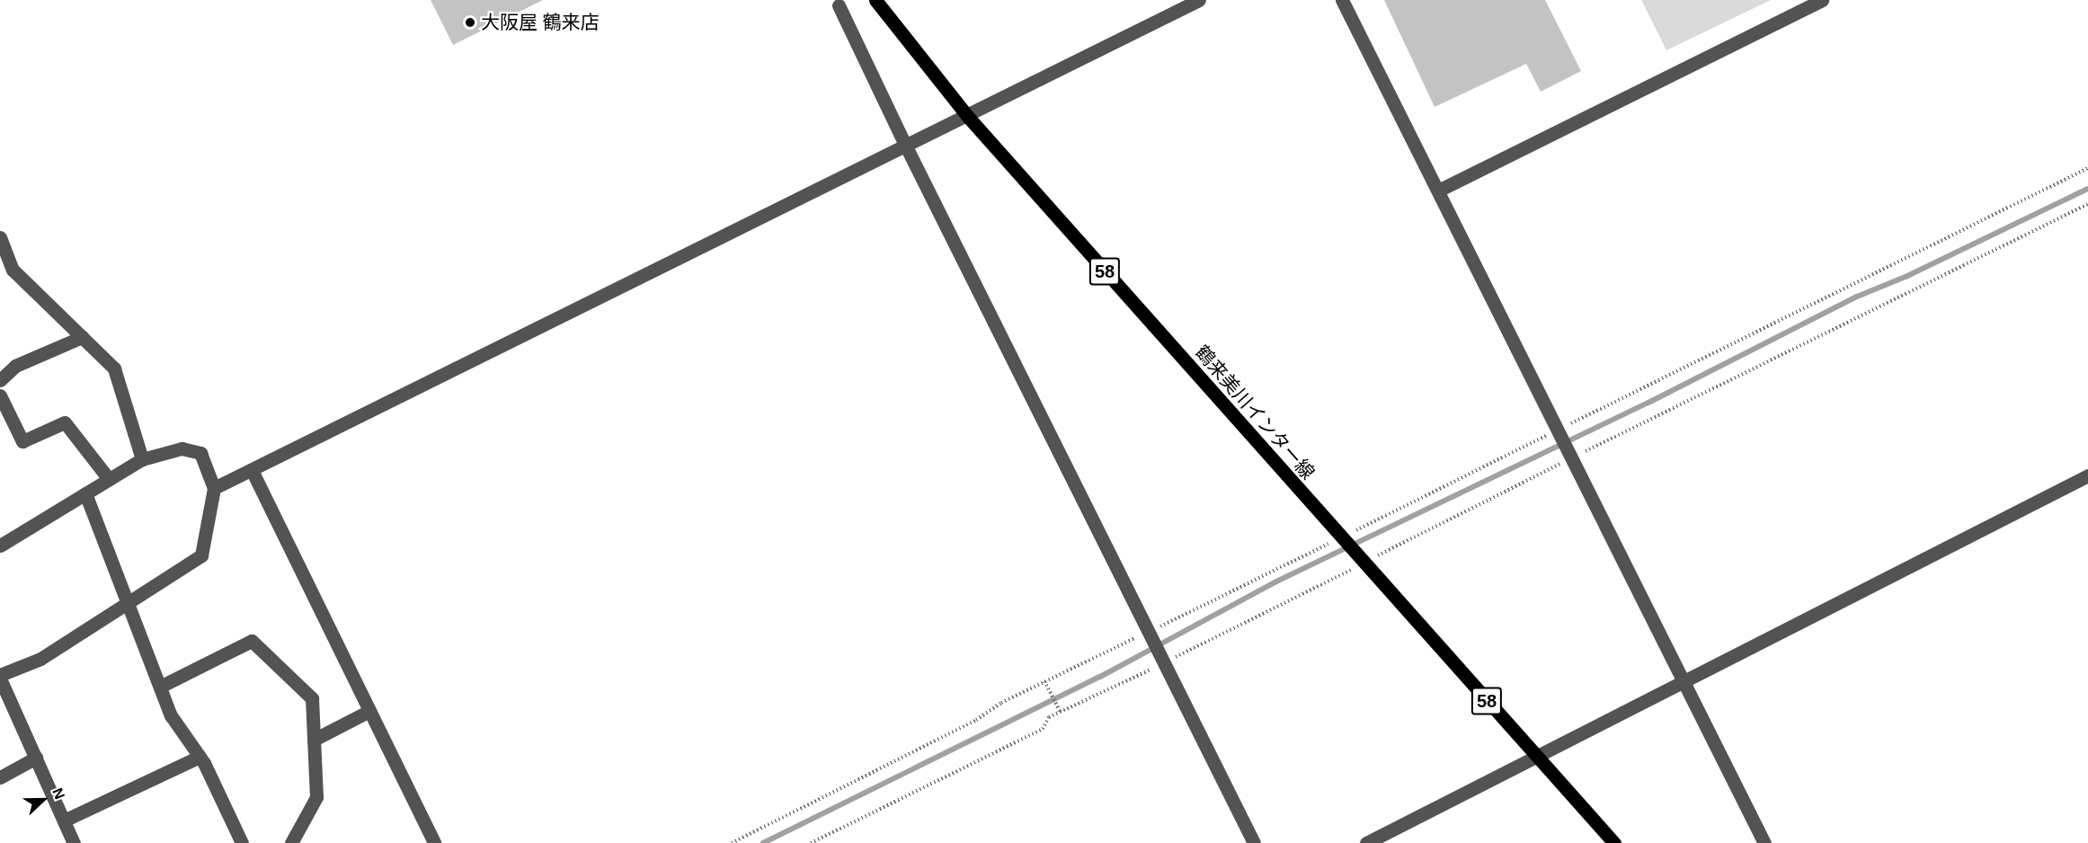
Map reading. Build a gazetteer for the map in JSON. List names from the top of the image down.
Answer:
{
  "streets": {
    "main road": ["58", "鶴来美川インター線"]
  },
  "places": ["大阪屋 鶴来店"],
  "north": "right"
}
